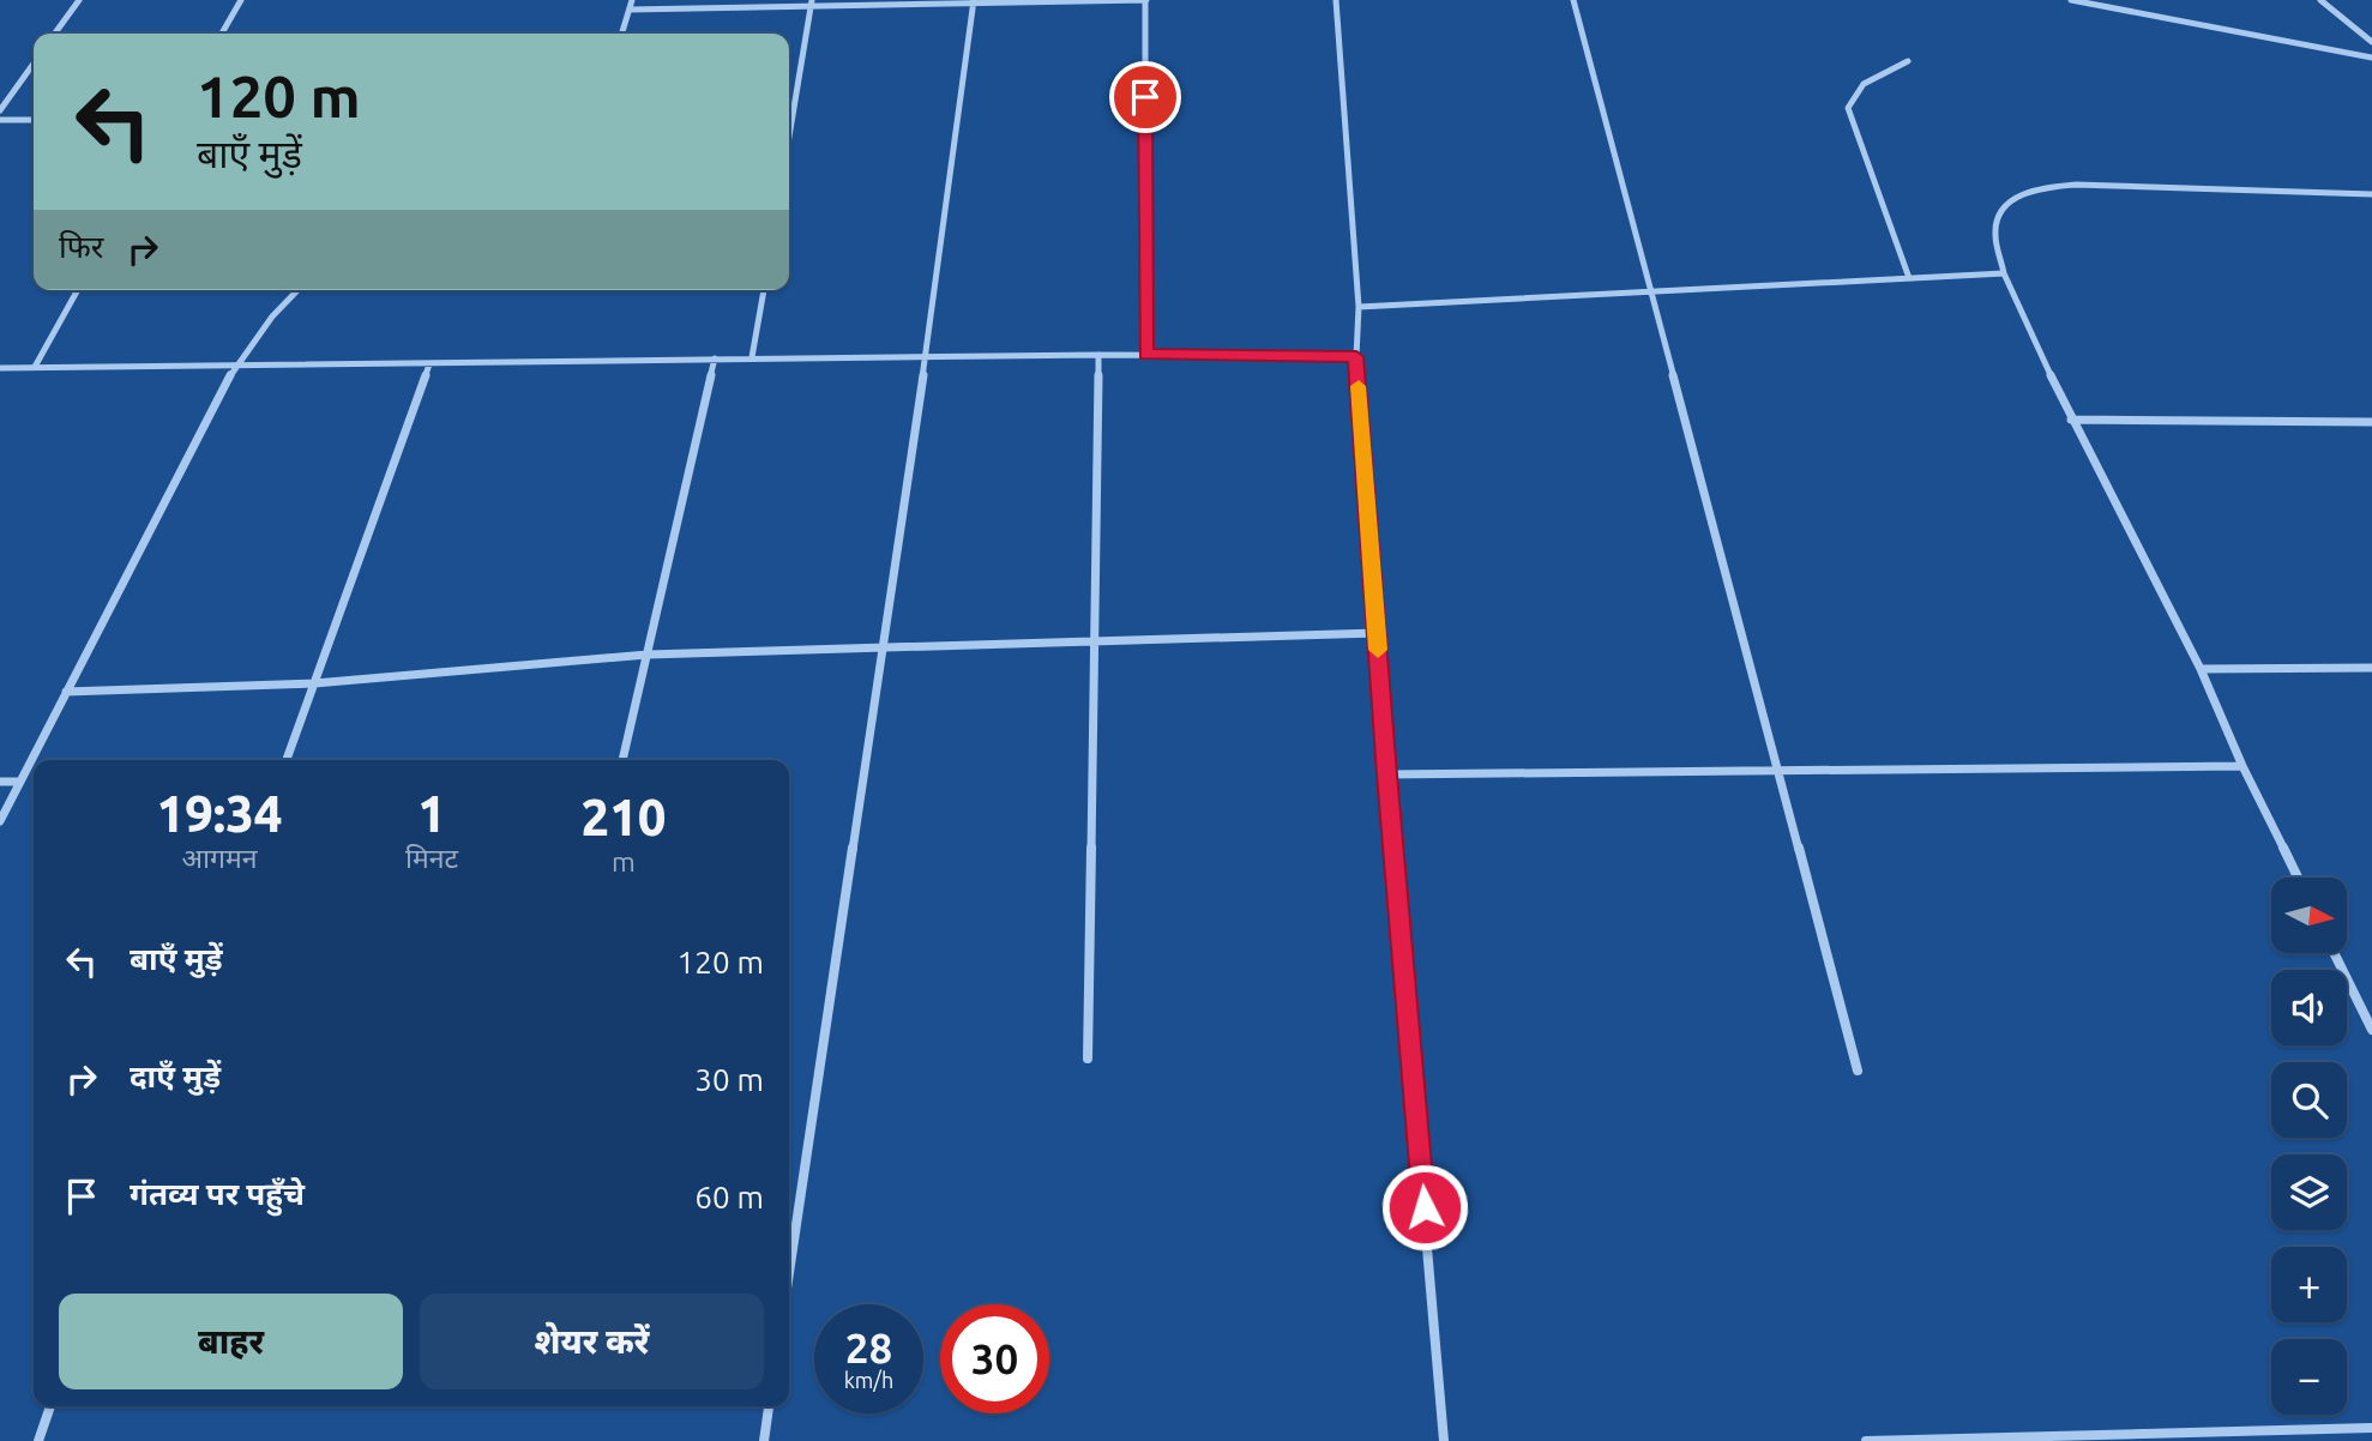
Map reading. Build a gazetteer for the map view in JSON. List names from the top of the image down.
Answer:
{
  "north": "right",
  "page": {
    "turn": ["120 m", "बाएँ मुड़ें"],
    "then": "फिर",
    "eta": [
      "19:34",
      "आगमन",
      "1",
      "मिनट",
      "210",
      "m"
    ],
    "map_buttons": ["+", "−"],
    "list": [
      {
        "name": "बाएँ मुड़ें",
        "value": "120 m"
      },
      {
        "name": "दाएँ मुड़ें",
        "value": "30 m"
      },
      {
        "name": "गंतव्य पर पहुँचे",
        "value": "60 m"
      }
    ],
    "buttons": ["बाहर", "शेयर करें"],
    "speed": "28 km/h",
    "limit": "30"
  }
}
